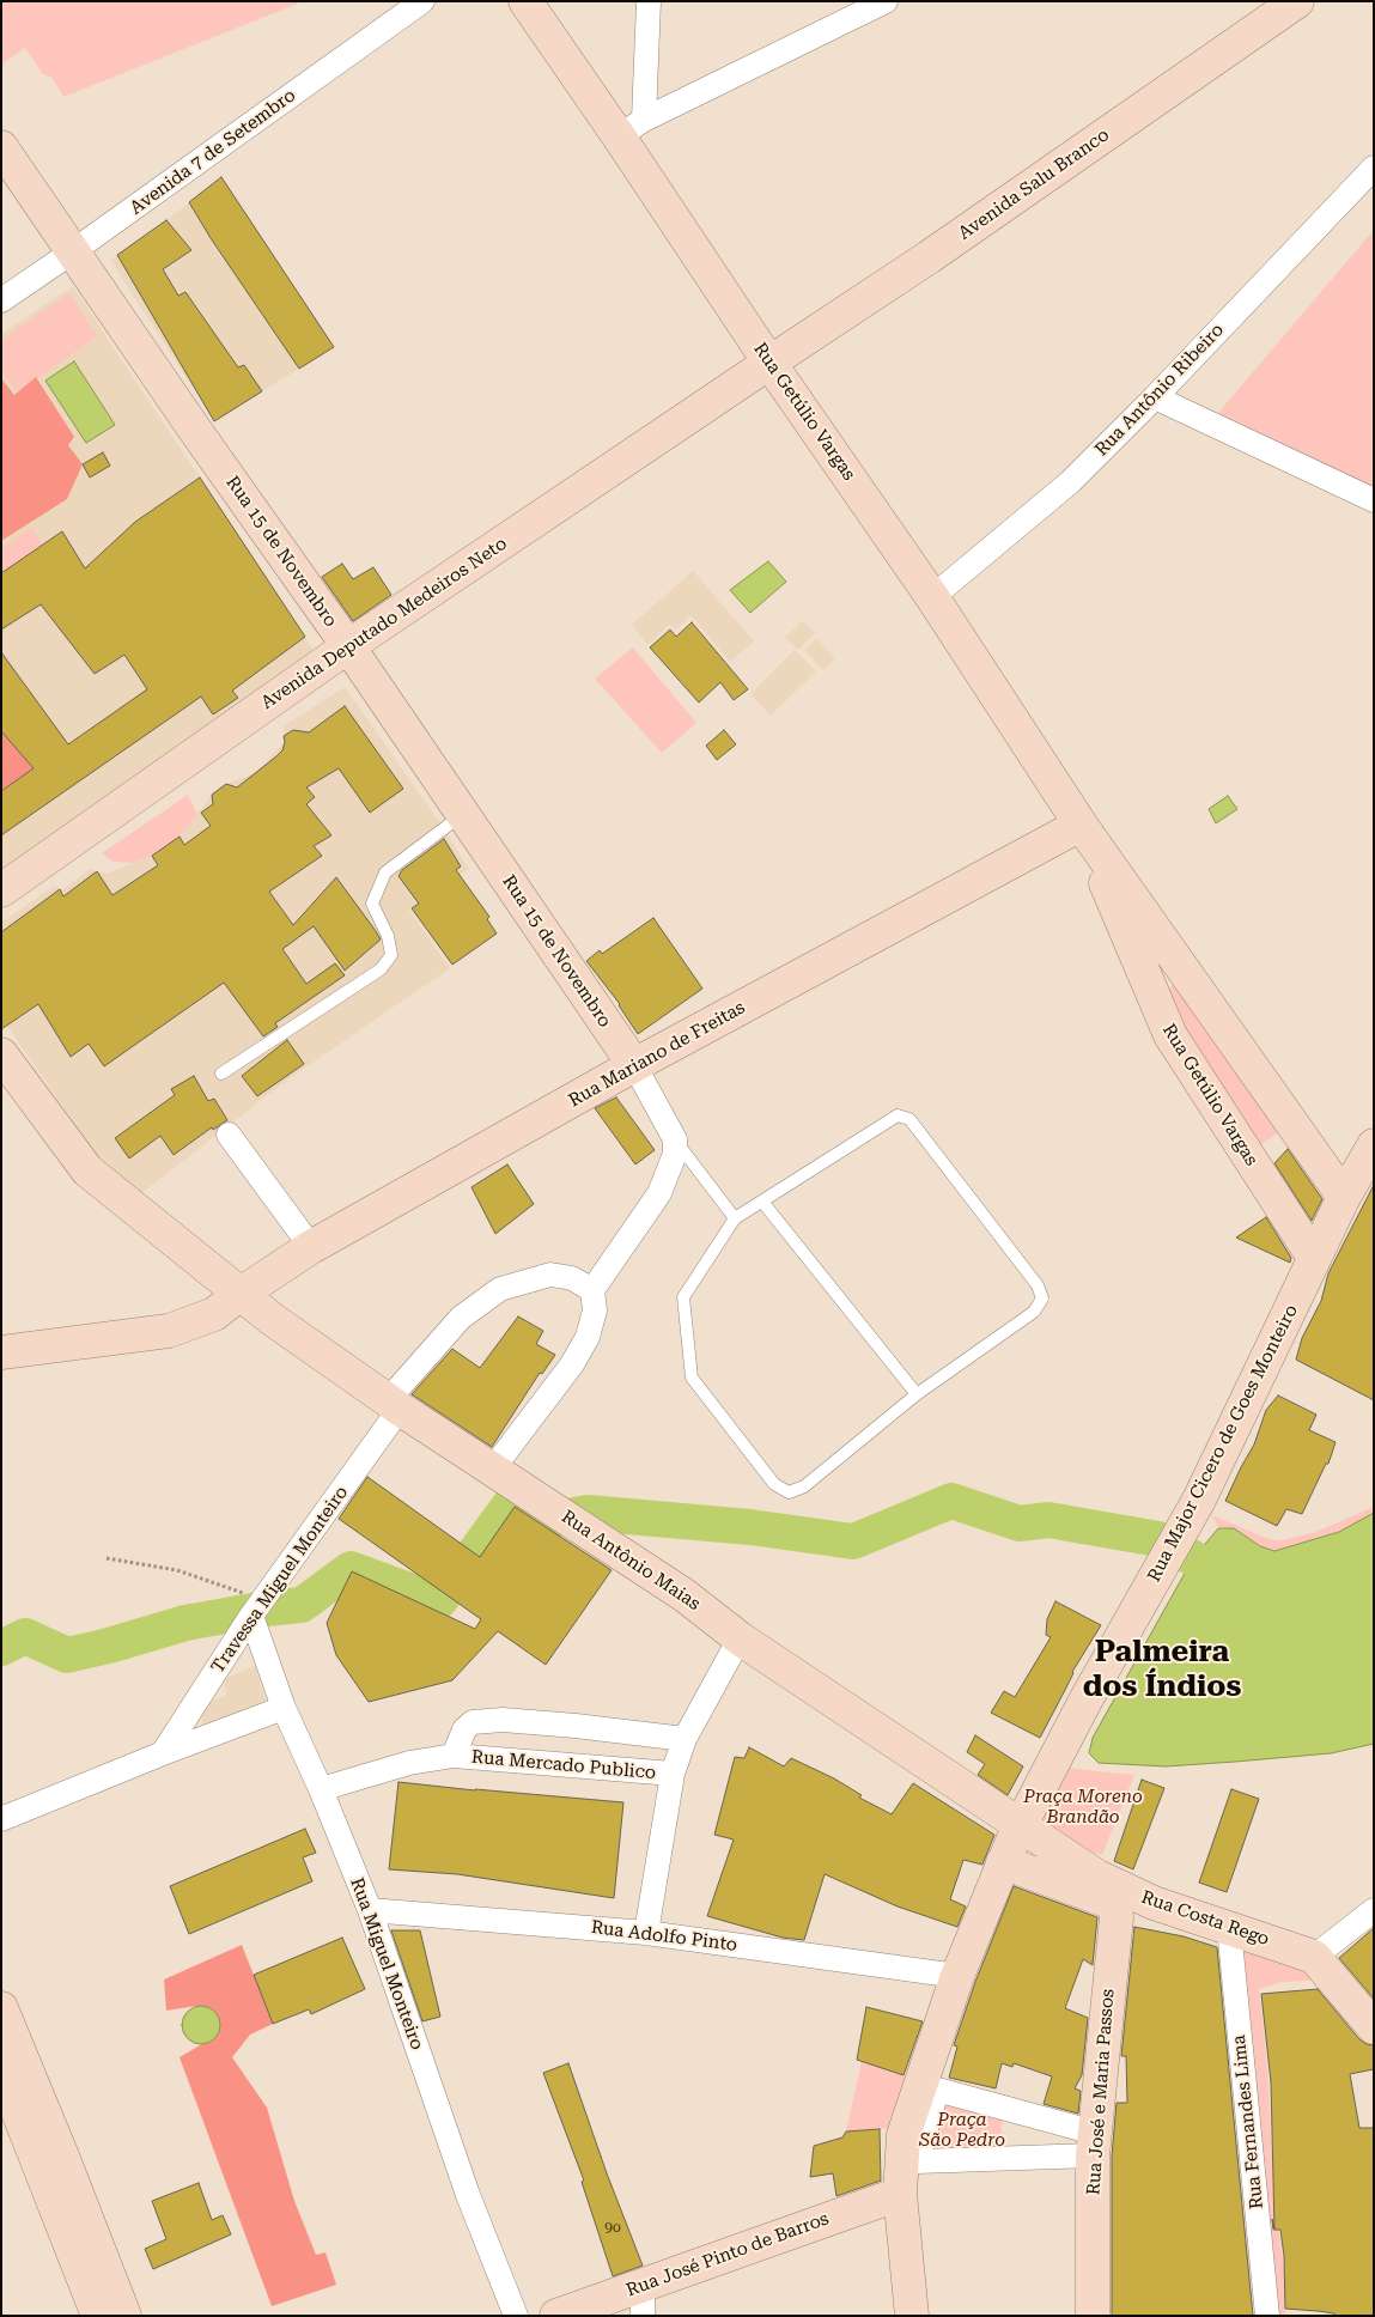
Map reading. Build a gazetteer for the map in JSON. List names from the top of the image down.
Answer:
{
  "streets": {
    "street": [
      "Avenida 7 de Setembro",
      "Avenida Salu Branco",
      "Rua Antônio Ribeiro",
      "Rua Getúlio Vargas",
      "Rua 15 de Novembro",
      "Avenida Deputado Medeiros Neto",
      "Rua Mariano de Freitas",
      "Rua Major Cicero de Goes Monteiro",
      "Rua Antônio Maias",
      "Travessa Miguel Monteiro",
      "Rua Mercado Publico",
      "Rua Costa Rego",
      "Rua Adolfo Pinto",
      "Rua Miguel Monteiro",
      "Rua José e Maria Passos",
      "Rua Fernandes Lima",
      "Rua José Pinto de Barros"
    ]
  },
  "crossings": [
    ["Avenida 7 de Setembro", "Rua 15 de Novembro"],
    ["Avenida Salu Branco", "Rua Getúlio Vargas"],
    ["Avenida Salu Branco", "Avenida Deputado Medeiros Neto"],
    ["Rua Antônio Ribeiro", "Rua Getúlio Vargas"],
    ["Rua Getúlio Vargas", "Avenida Deputado Medeiros Neto"],
    ["Rua Getúlio Vargas", "Rua Mariano de Freitas"],
    ["Rua Getúlio Vargas", "Rua Major Cicero de Goes Monteiro"],
    ["Rua 15 de Novembro", "Avenida Deputado Medeiros Neto"],
    ["Rua 15 de Novembro", "Rua Mariano de Freitas"],
    ["Rua Mariano de Freitas", "Rua Antônio Maias"],
    ["Rua Major Cicero de Goes Monteiro", "Rua Antônio Maias"],
    ["Rua Major Cicero de Goes Monteiro", "Rua Costa Rego"],
    ["Rua Major Cicero de Goes Monteiro", "Rua Adolfo Pinto"],
    ["Rua Major Cicero de Goes Monteiro", "Rua José Pinto de Barros"],
    ["Rua Antônio Maias", "Travessa Miguel Monteiro"],
    ["Rua Antônio Maias", "Rua Costa Rego"],
    ["Travessa Miguel Monteiro", "Rua Miguel Monteiro"],
    ["Rua Mercado Publico", "Rua Miguel Monteiro"],
    ["Rua Costa Rego", "Rua José e Maria Passos"],
    ["Rua Costa Rego", "Rua Fernandes Lima"],
    ["Rua Adolfo Pinto", "Rua Miguel Monteiro"]
  ],
  "districts": ["Palmeira dos Índios"],
  "parks": ["Praça Moreno Brandão", "Praça São Pedro"],
  "house_numbers": ["90"]
}
